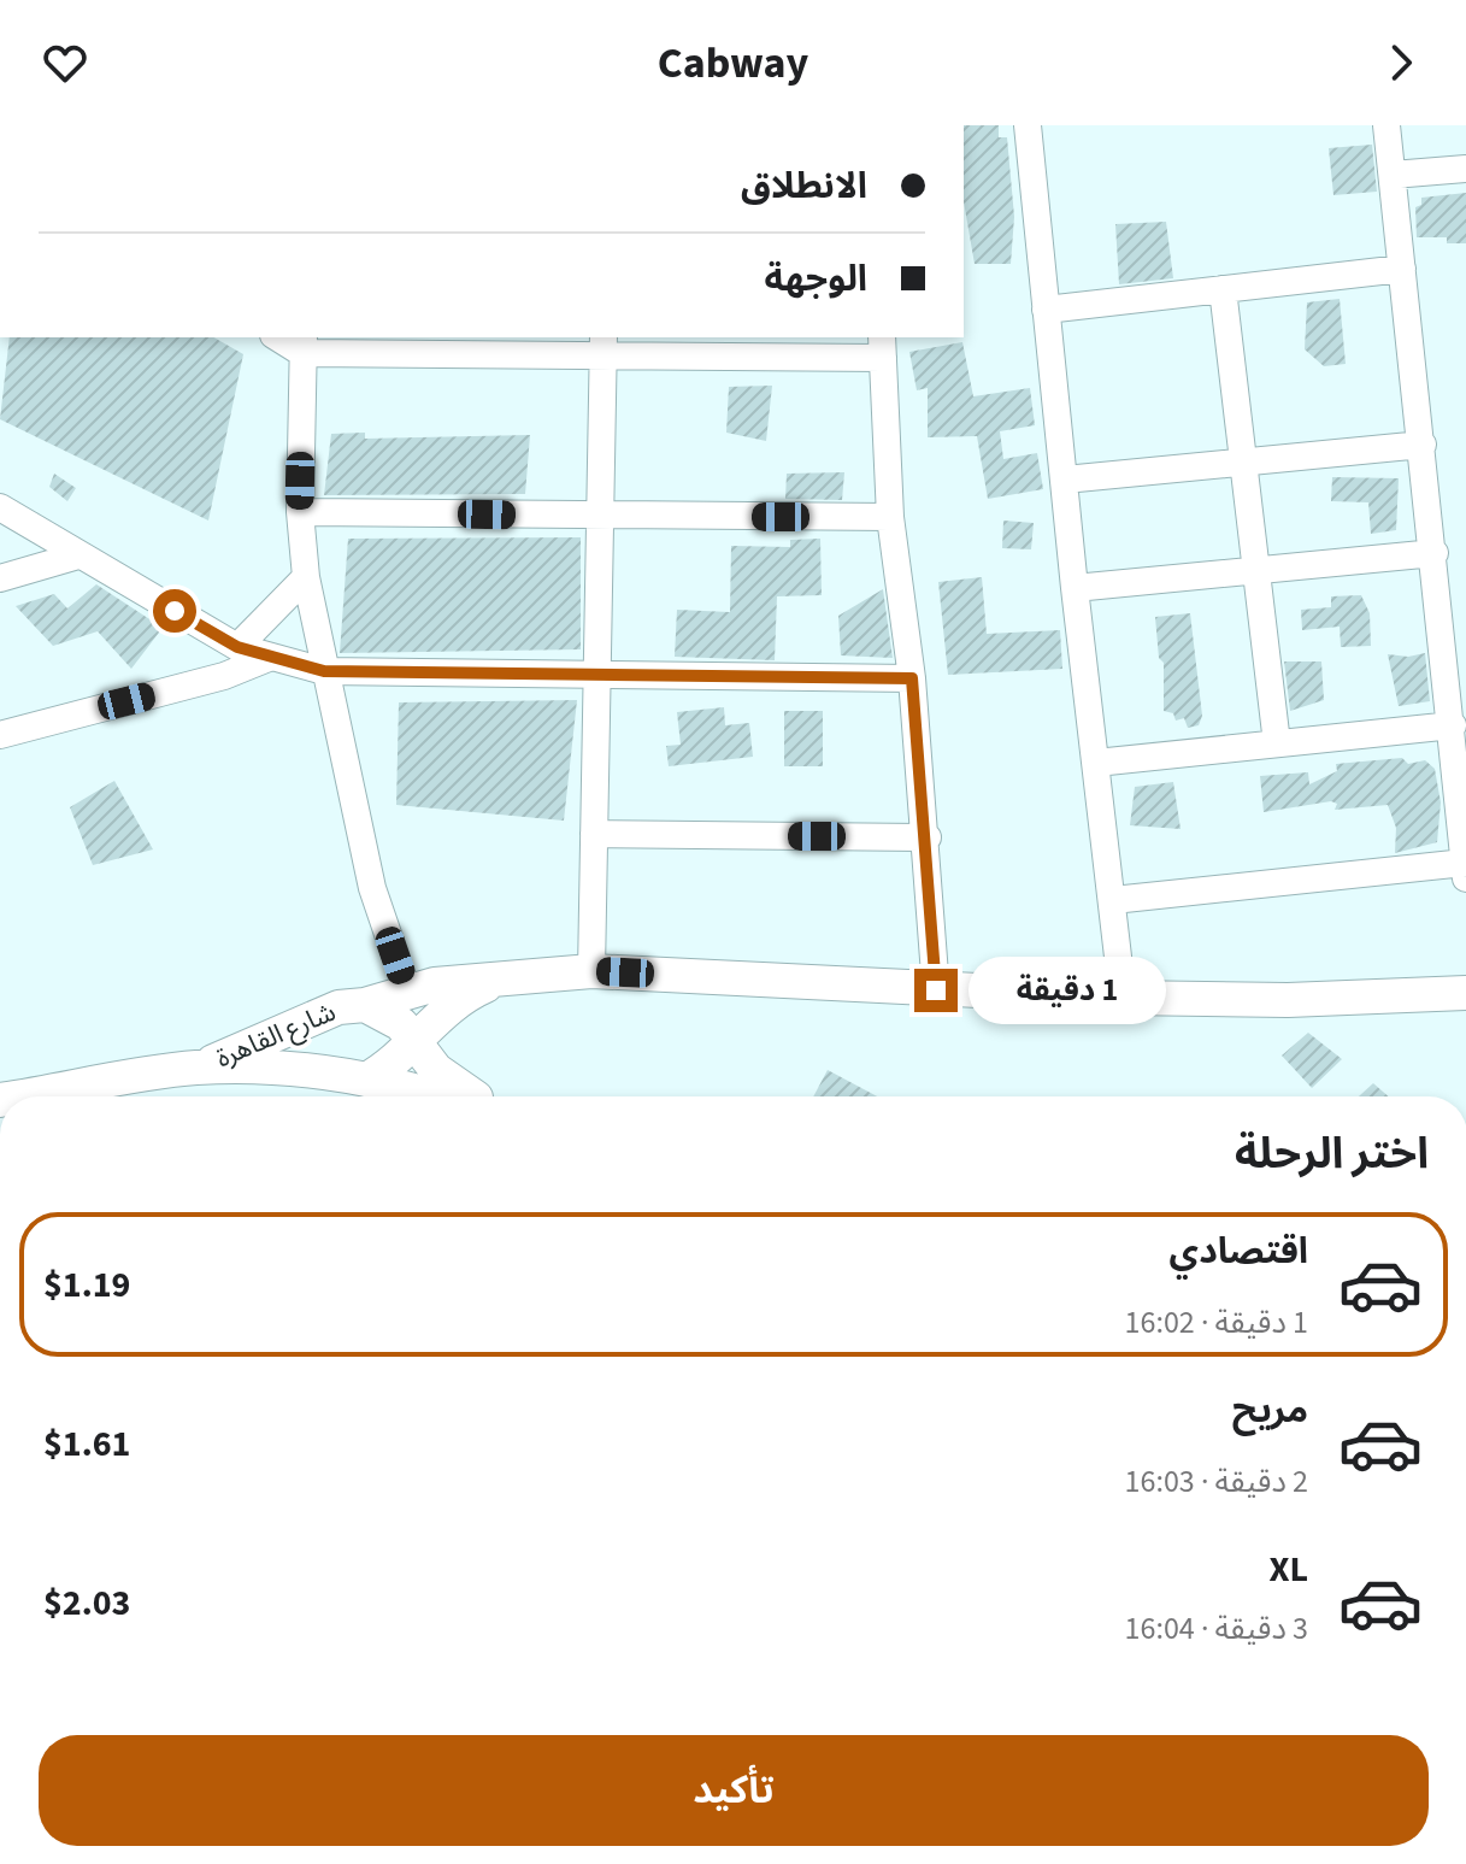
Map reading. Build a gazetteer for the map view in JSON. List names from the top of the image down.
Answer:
{
  "streets": {
    "main road": ["شارع القاهرة"]
  },
  "page": {
    "header": "Cabway",
    "banner": ["الانطلاق", "الوجهة"],
    "bubble": "1 دقيقة",
    "heading": "اختر الرحلة",
    "list": [
      {
        "name": "اقتصادي",
        "note": "1 دقيقة · 16:02",
        "value": "$1.19"
      },
      {
        "name": "مريح",
        "note": "2 دقيقة · 16:03",
        "value": "$1.61"
      },
      {
        "name": "XL",
        "note": "3 دقيقة · 16:04",
        "value": "$2.03"
      }
    ],
    "buttons": "تأكيد"
  }
}
